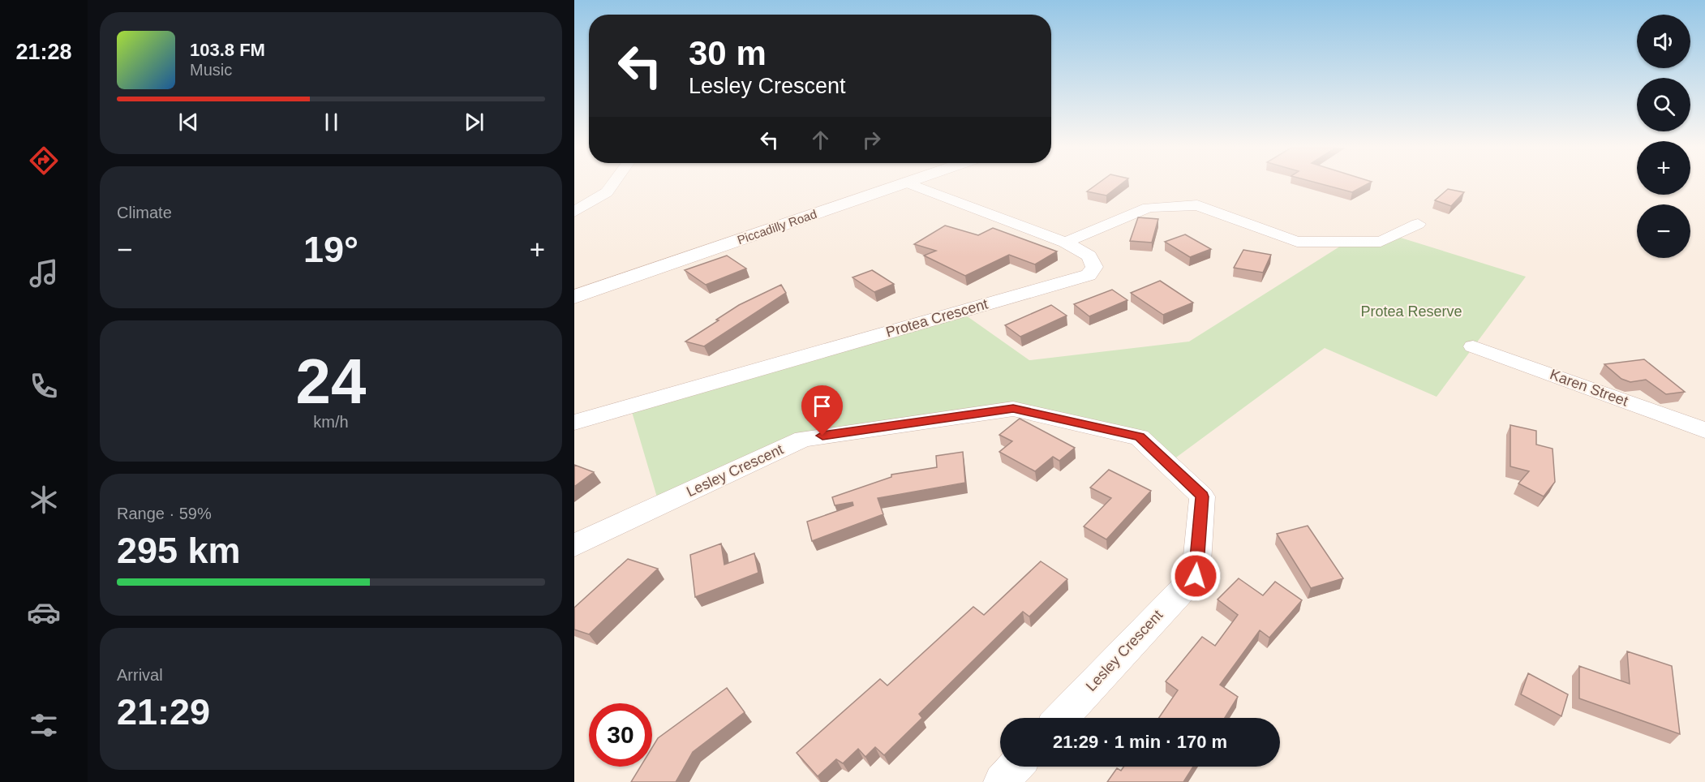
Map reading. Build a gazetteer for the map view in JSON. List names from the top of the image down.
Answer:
{
  "streets": {
    "main road": ["Piccadilly Road"],
    "street": ["Protea Crescent", "Karen Street", "Lesley Crescent"]
  },
  "parks": ["Protea Reserve"],
  "page": {
    "tabs": "21:28",
    "map_buttons": ["+", "−"],
    "turn": ["30 m", "Lesley Crescent"],
    "song": ["103.8 FM", "Music"],
    "tile": [
      "Climate",
      ["24", "km/h"],
      ["Range · 59%", "295 km"],
      ["Arrival", "21:29"]
    ],
    "heat": ["−", "19°", "+"],
    "limit": "30",
    "trip": "21:29 · 1 min · 170 m"
  }
}
